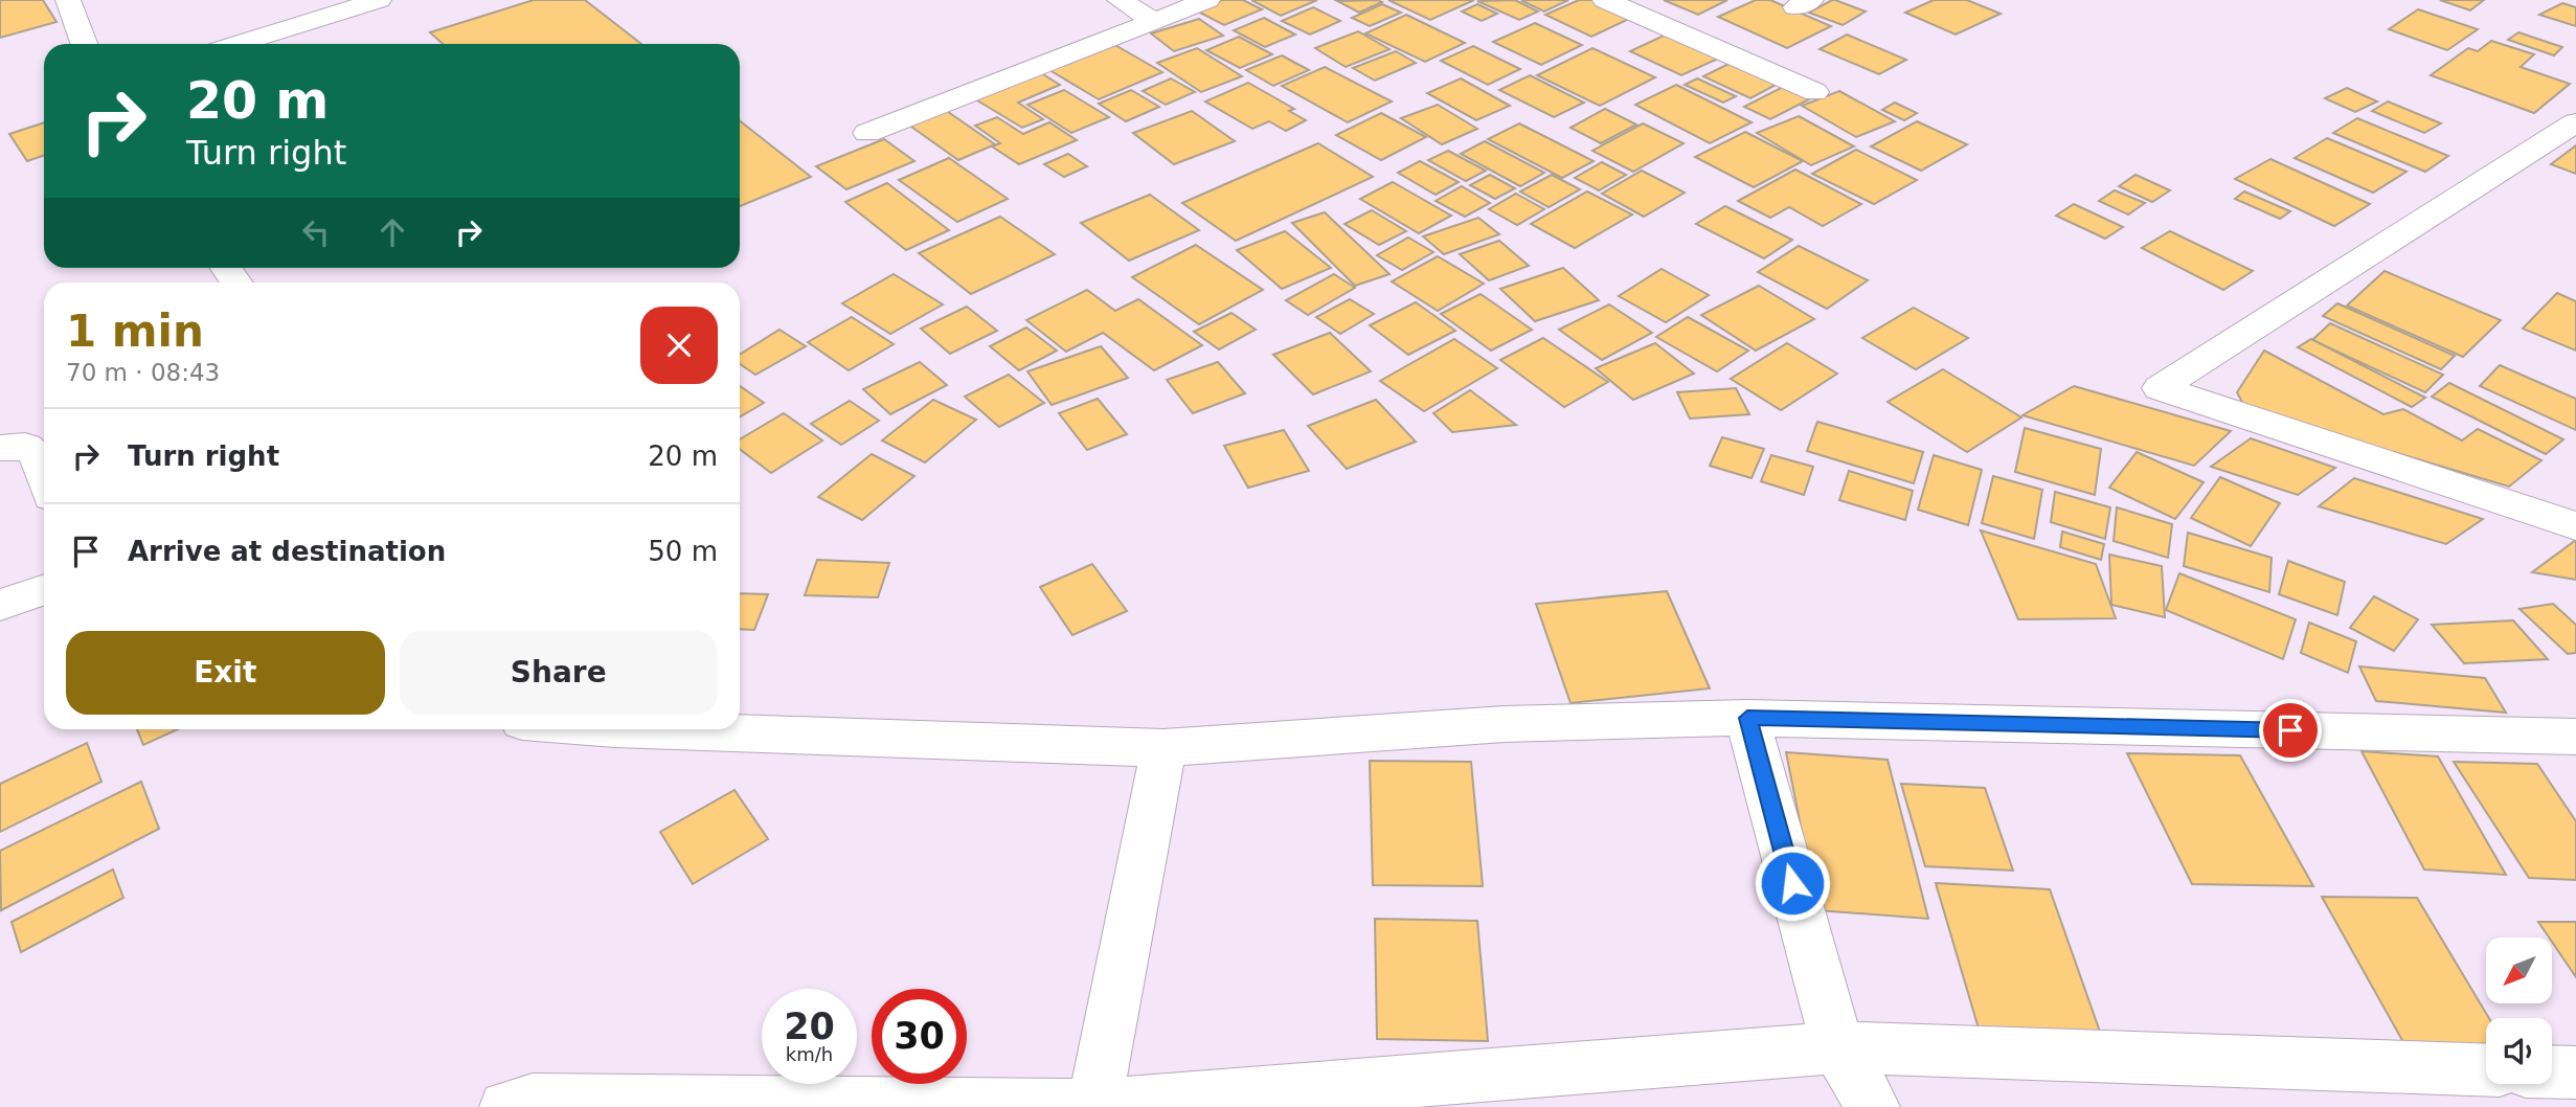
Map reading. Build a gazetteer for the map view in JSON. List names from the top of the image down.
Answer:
{
  "north": "bottom left",
  "page": {
    "turn": ["20 m", "Turn right"],
    "heading": ["1 min", "70 m · 08:43"],
    "list": [
      {
        "name": "Turn right",
        "value": "20 m"
      },
      {
        "name": "Arrive at destination",
        "value": "50 m"
      }
    ],
    "buttons": ["Exit", "Share"],
    "speed": "20 km/h",
    "limit": "30"
  }
}
